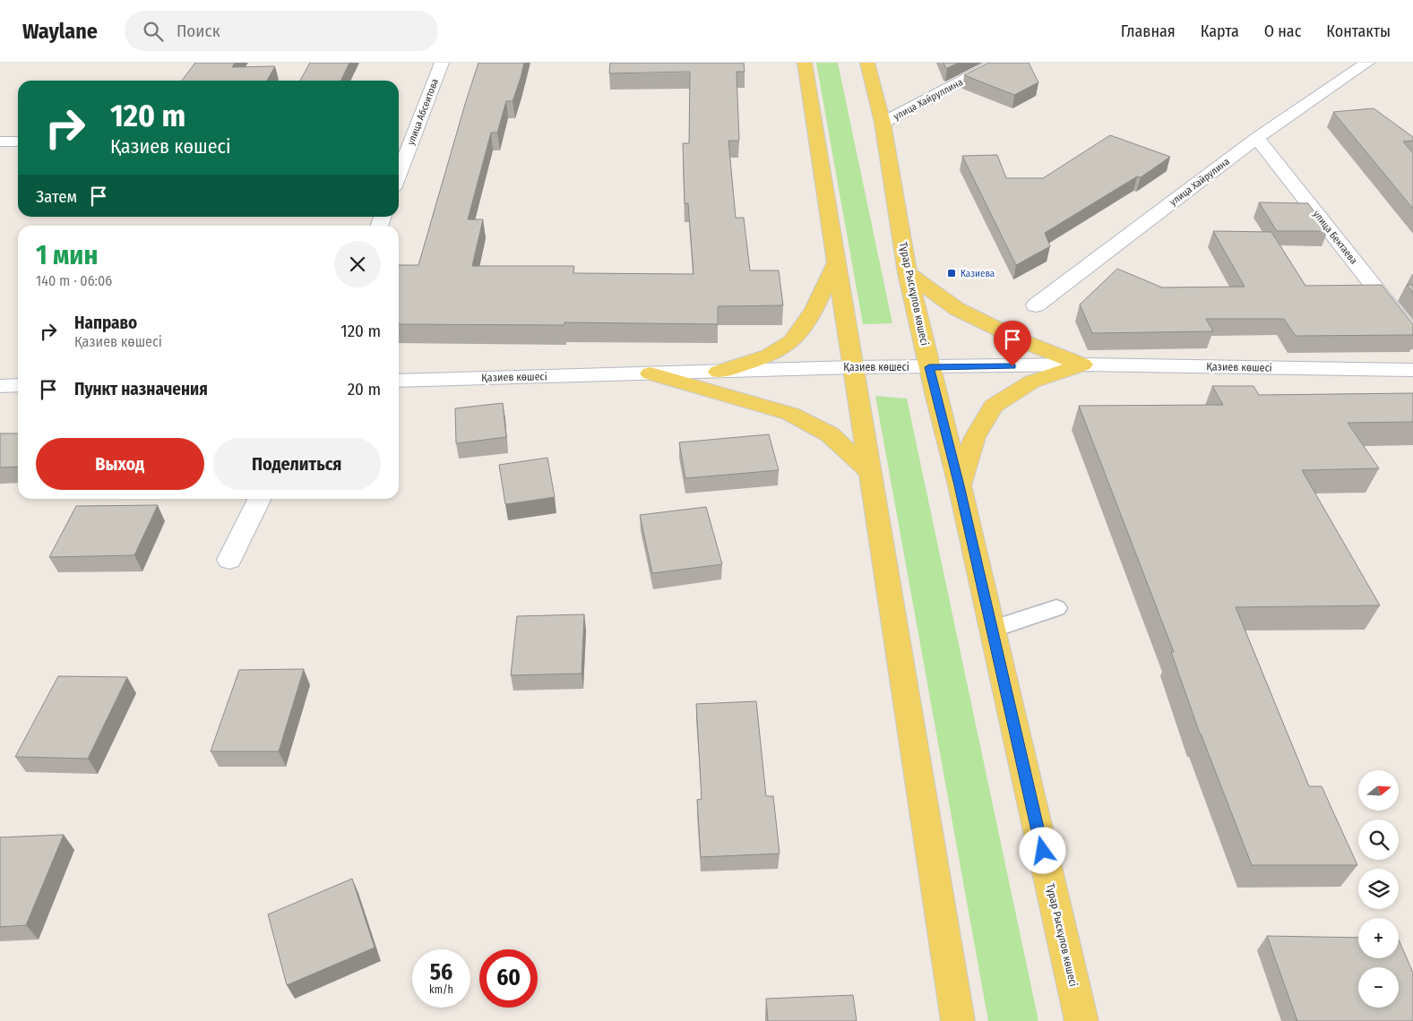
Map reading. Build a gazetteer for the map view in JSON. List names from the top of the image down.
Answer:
{
  "streets": {
    "main road": ["Тұрар Рыскұлов көшесі"],
    "street": [
      "улица Хайруллина",
      "улица Абсеитова",
      "улица Хайрулина",
      "улица Бектаева",
      "Қазиев көшесі"
    ]
  },
  "crossings": [
    ["улица Хайруллина", "Тұрар Рыскұлов көшесі"],
    ["улица Хайрулина", "улица Бектаева"],
    ["Тұрар Рыскұлов көшесі", "Қазиев көшесі"]
  ],
  "places": {
    "transit": ["Казиева"]
  },
  "north": "right",
  "page": {
    "header": "Waylane",
    "search": "Поиск",
    "nav": [
      "Главная",
      "Карта",
      "О нас",
      "Контакты"
    ],
    "turn": ["120 m", "Қазиев көшесі"],
    "then": "Затем",
    "heading": ["1 мин", "140 m · 06:06"],
    "list": [
      {
        "name": "Направо",
        "note": "Қазиев көшесі",
        "value": "120 m"
      },
      {
        "name": "Пункт назначения",
        "value": "20 m"
      }
    ],
    "buttons": ["Выход", "Поделиться"],
    "map_buttons": ["+", "−"],
    "speed": "56 km/h",
    "limit": "60"
  }
}
